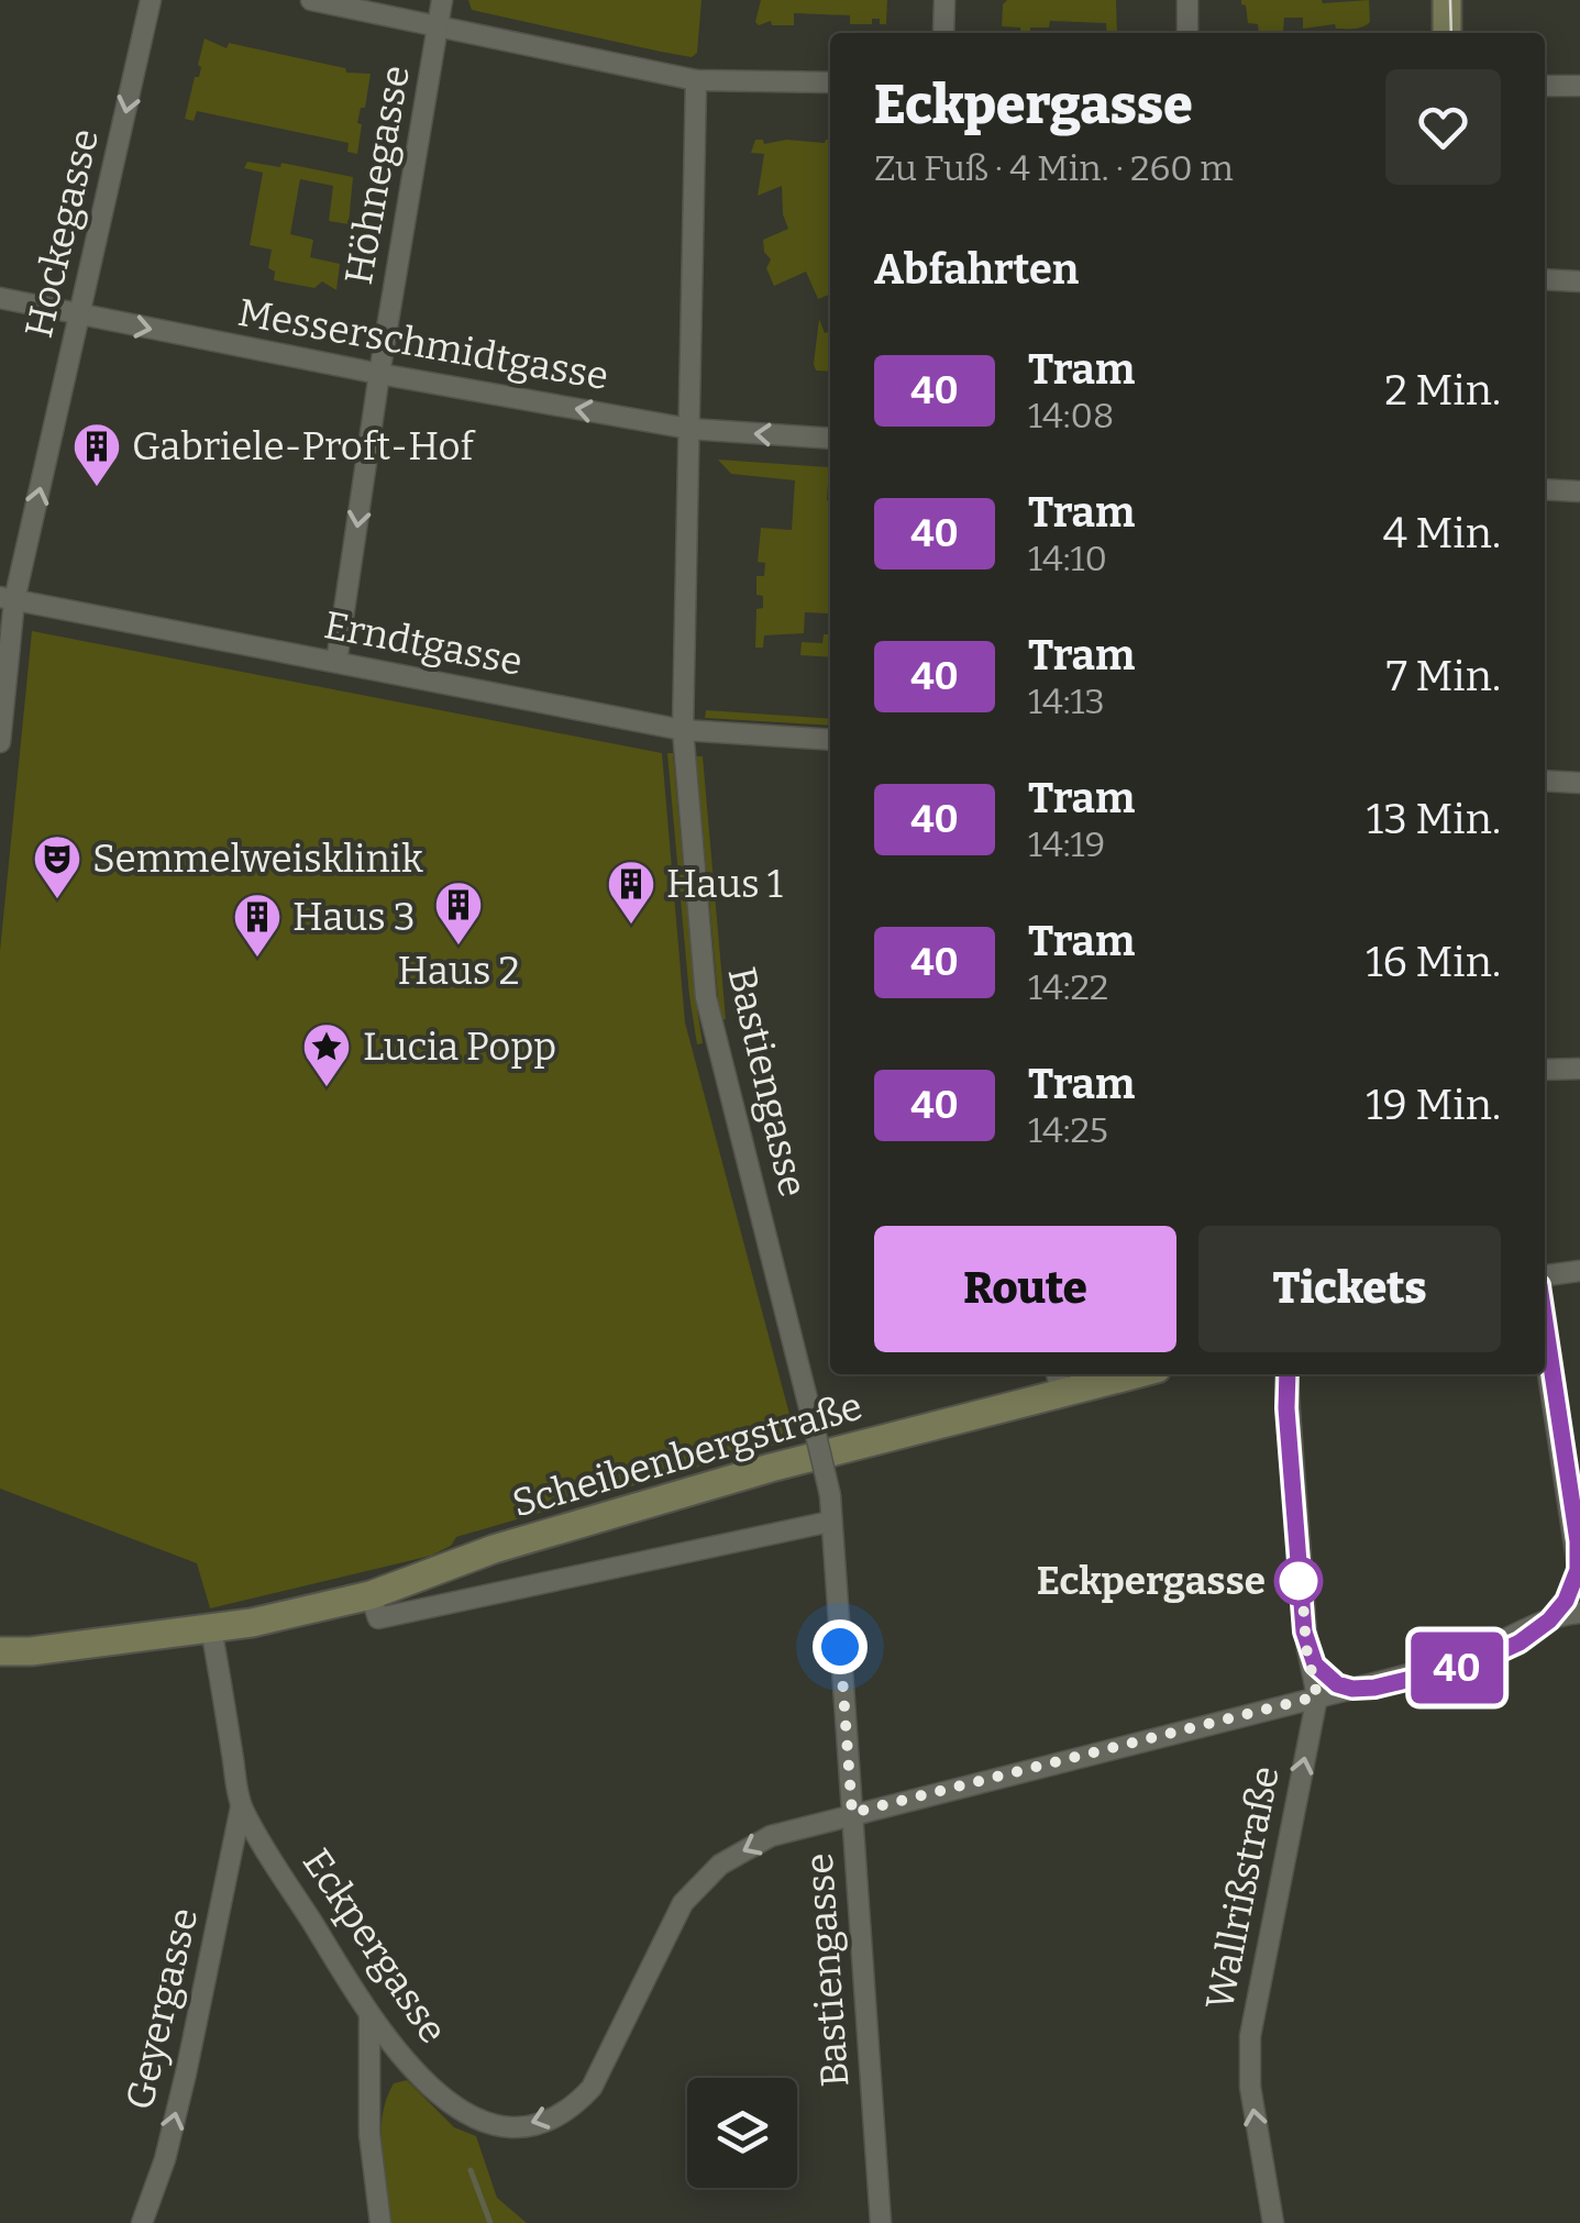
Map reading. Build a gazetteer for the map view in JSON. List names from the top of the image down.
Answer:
{
  "streets": {
    "street": [
      "Höhnegasse",
      "Hockegasse",
      "Messerschmidtgasse",
      "Erndtgasse",
      "Bastiengasse",
      "Scheibenbergstraße",
      "Wallrißstraße",
      "Eckpergasse",
      "Geyergasse"
    ]
  },
  "crossings": [
    ["Höhnegasse", "Messerschmidtgasse"],
    ["Höhnegasse", "Erndtgasse"],
    ["Hockegasse", "Messerschmidtgasse"],
    ["Hockegasse", "Erndtgasse"],
    ["Messerschmidtgasse", "Bastiengasse"],
    ["Erndtgasse", "Bastiengasse"],
    ["Bastiengasse", "Eckpergasse"],
    ["Scheibenbergstraße", "Eckpergasse"],
    ["Wallrißstraße", "Eckpergasse"],
    ["Eckpergasse", "Geyergasse"]
  ],
  "one_way": ["Höhnegasse", "Wallrißstraße", "Geyergasse"],
  "places": {
    "building": [
      "Gabriele-Proft-Hof",
      "Haus 1",
      "Haus 2",
      "Haus 3"
    ],
    "theatre": ["Semmelweisklinik"],
    "place": ["Lucia Popp"],
    "other": ["Eckpergasse"]
  },
  "lines": ["tram line 40"],
  "page": {
    "on_map": "40",
    "heading": [
      ["Eckpergasse", "Zu Fuß · 4 Min. · 260 m"],
      "Abfahrten"
    ],
    "list": [
      {
        "mark": "40",
        "name": "Tram",
        "note": "14:08",
        "value": "2 Min."
      },
      {
        "mark": "40",
        "name": "Tram",
        "note": "14:10",
        "value": "4 Min."
      },
      {
        "mark": "40",
        "name": "Tram",
        "note": "14:13",
        "value": "7 Min."
      },
      {
        "mark": "40",
        "name": "Tram",
        "note": "14:19",
        "value": "13 Min."
      },
      {
        "mark": "40",
        "name": "Tram",
        "note": "14:22",
        "value": "16 Min."
      },
      {
        "mark": "40",
        "name": "Tram",
        "note": "14:25",
        "value": "19 Min."
      }
    ],
    "buttons": ["Route", "Tickets"]
  }
}
